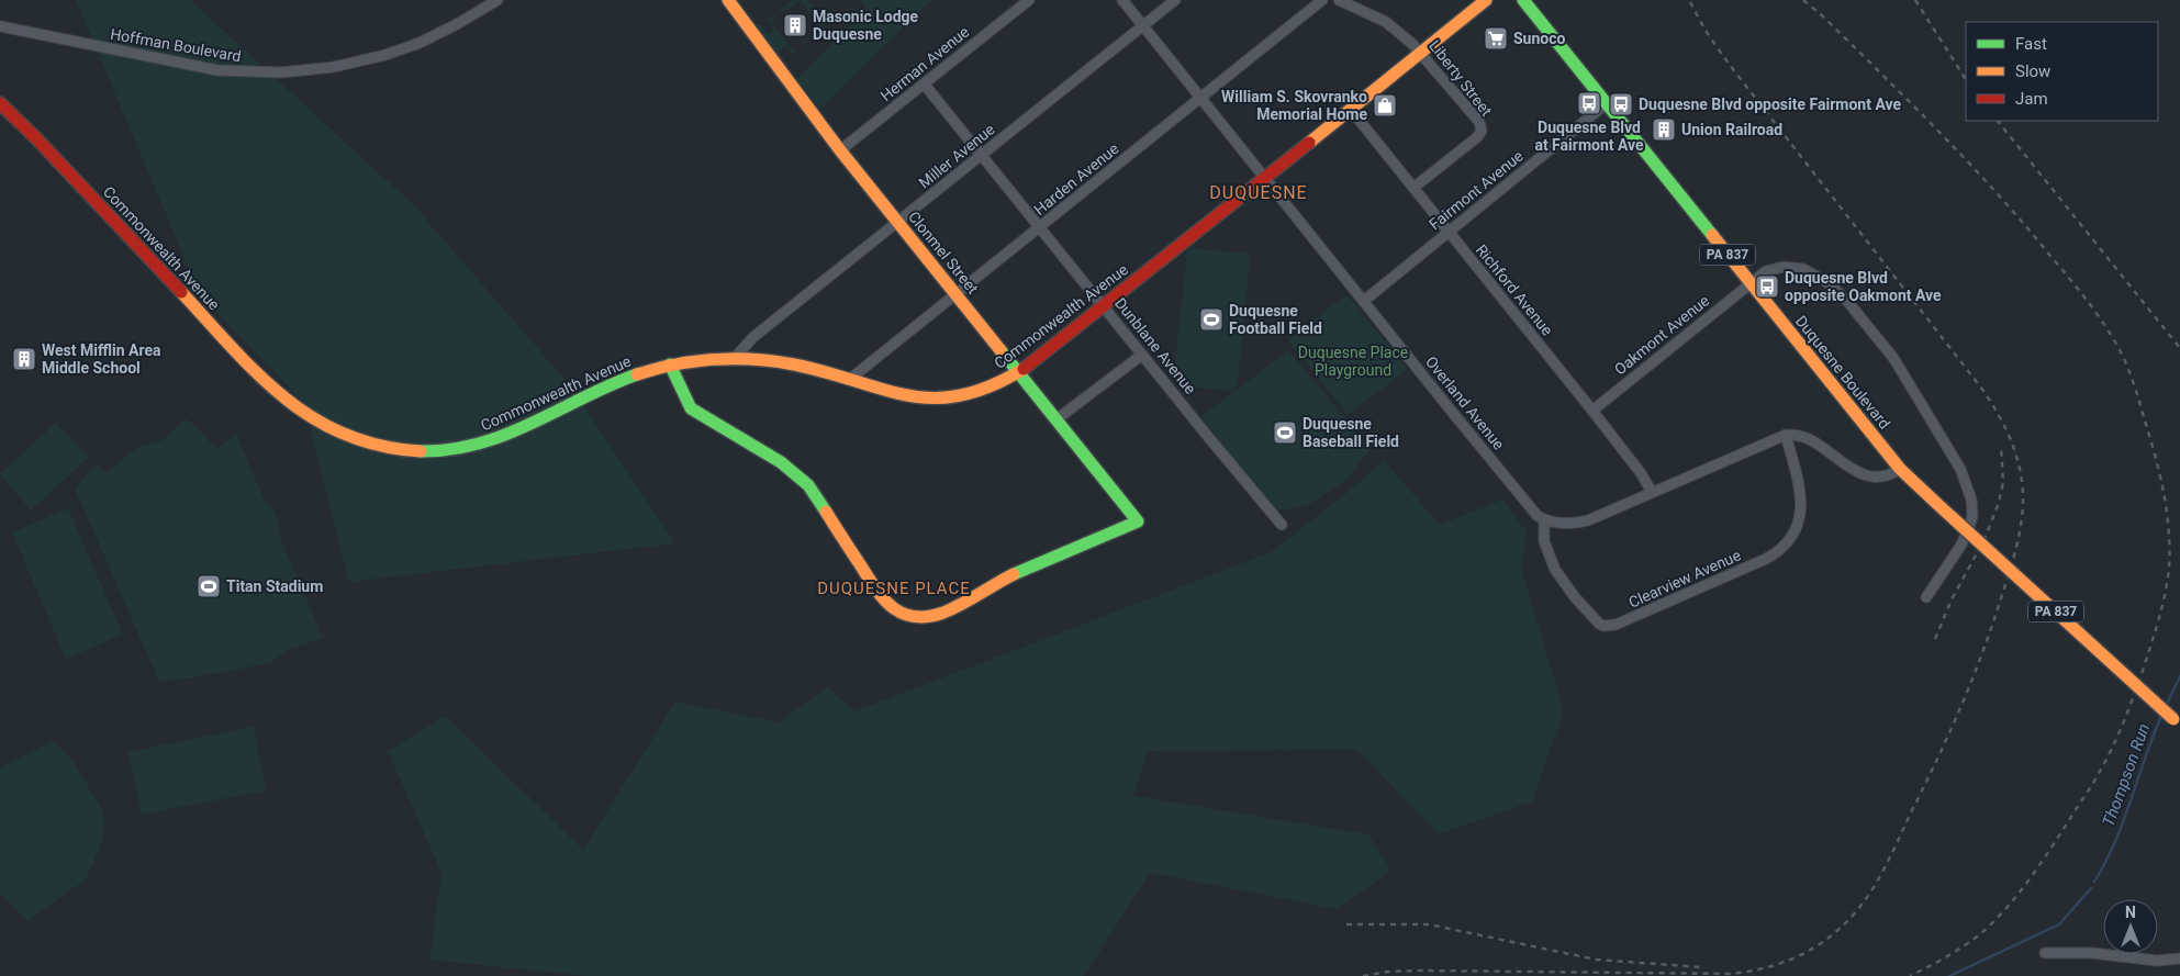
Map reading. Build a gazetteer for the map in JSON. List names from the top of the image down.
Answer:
{
  "streets": {
    "street": [
      "Hoffman Boulevard",
      "Herman Avenue",
      "Liberty Street",
      "Miller Avenue",
      "Harden Avenue",
      "Fairmont Avenue",
      "Commonwealth Avenue",
      "Clonmel Street",
      "PA 837",
      "Richford Avenue",
      "Oakmont Avenue",
      "Dunblane Avenue",
      "Duquesne Boulevard",
      "Overland Avenue",
      "Clearview Avenue"
    ]
  },
  "crossings": [
    ["Herman Avenue", "Clonmel Street"],
    ["Herman Avenue", "Dunblane Avenue"],
    ["Liberty Street", "Commonwealth Avenue"],
    ["Liberty Street", "Richford Avenue"],
    ["Miller Avenue", "Commonwealth Avenue"],
    ["Miller Avenue", "Clonmel Street"],
    ["Miller Avenue", "Dunblane Avenue"],
    ["Miller Avenue", "Overland Avenue"],
    ["Harden Avenue", "Commonwealth Avenue"],
    ["Harden Avenue", "Clonmel Street"],
    ["Harden Avenue", "Dunblane Avenue"],
    ["Harden Avenue", "Overland Avenue"],
    ["Fairmont Avenue", "Richford Avenue"],
    ["Fairmont Avenue", "Duquesne Boulevard"],
    ["Fairmont Avenue", "Overland Avenue"],
    ["Commonwealth Avenue", "Clonmel Street"],
    ["Commonwealth Avenue", "Richford Avenue"],
    ["Commonwealth Avenue", "Dunblane Avenue"],
    ["Commonwealth Avenue", "Overland Avenue"],
    ["Richford Avenue", "Oakmont Avenue"],
    ["Oakmont Avenue", "Duquesne Boulevard"],
    ["Overland Avenue", "Clearview Avenue"]
  ],
  "districts": ["DUQUESNE", "DUQUESNE PLACE"],
  "water": ["Thompson Run"],
  "parks": ["Duquesne Place Playground"],
  "places": {
    "building": ["Masonic Lodge Duquesne", "Union Railroad", "West Mifflin Area Middle School"],
    "supermarket": ["Sunoco"],
    "bus stop": ["Duquesne Blvd at Fairmont Ave", "Duquesne Blvd opposite Fairmont Ave", "Duquesne Blvd opposite Oakmont Ave"],
    "shop": ["William S. Skovranko Memorial Home"],
    "sports": ["Duquesne Football Field", "Duquesne Baseball Field", "Titan Stadium"]
  },
  "legend": ["Fast", "Slow", "Jam"],
  "north": "top"
}
